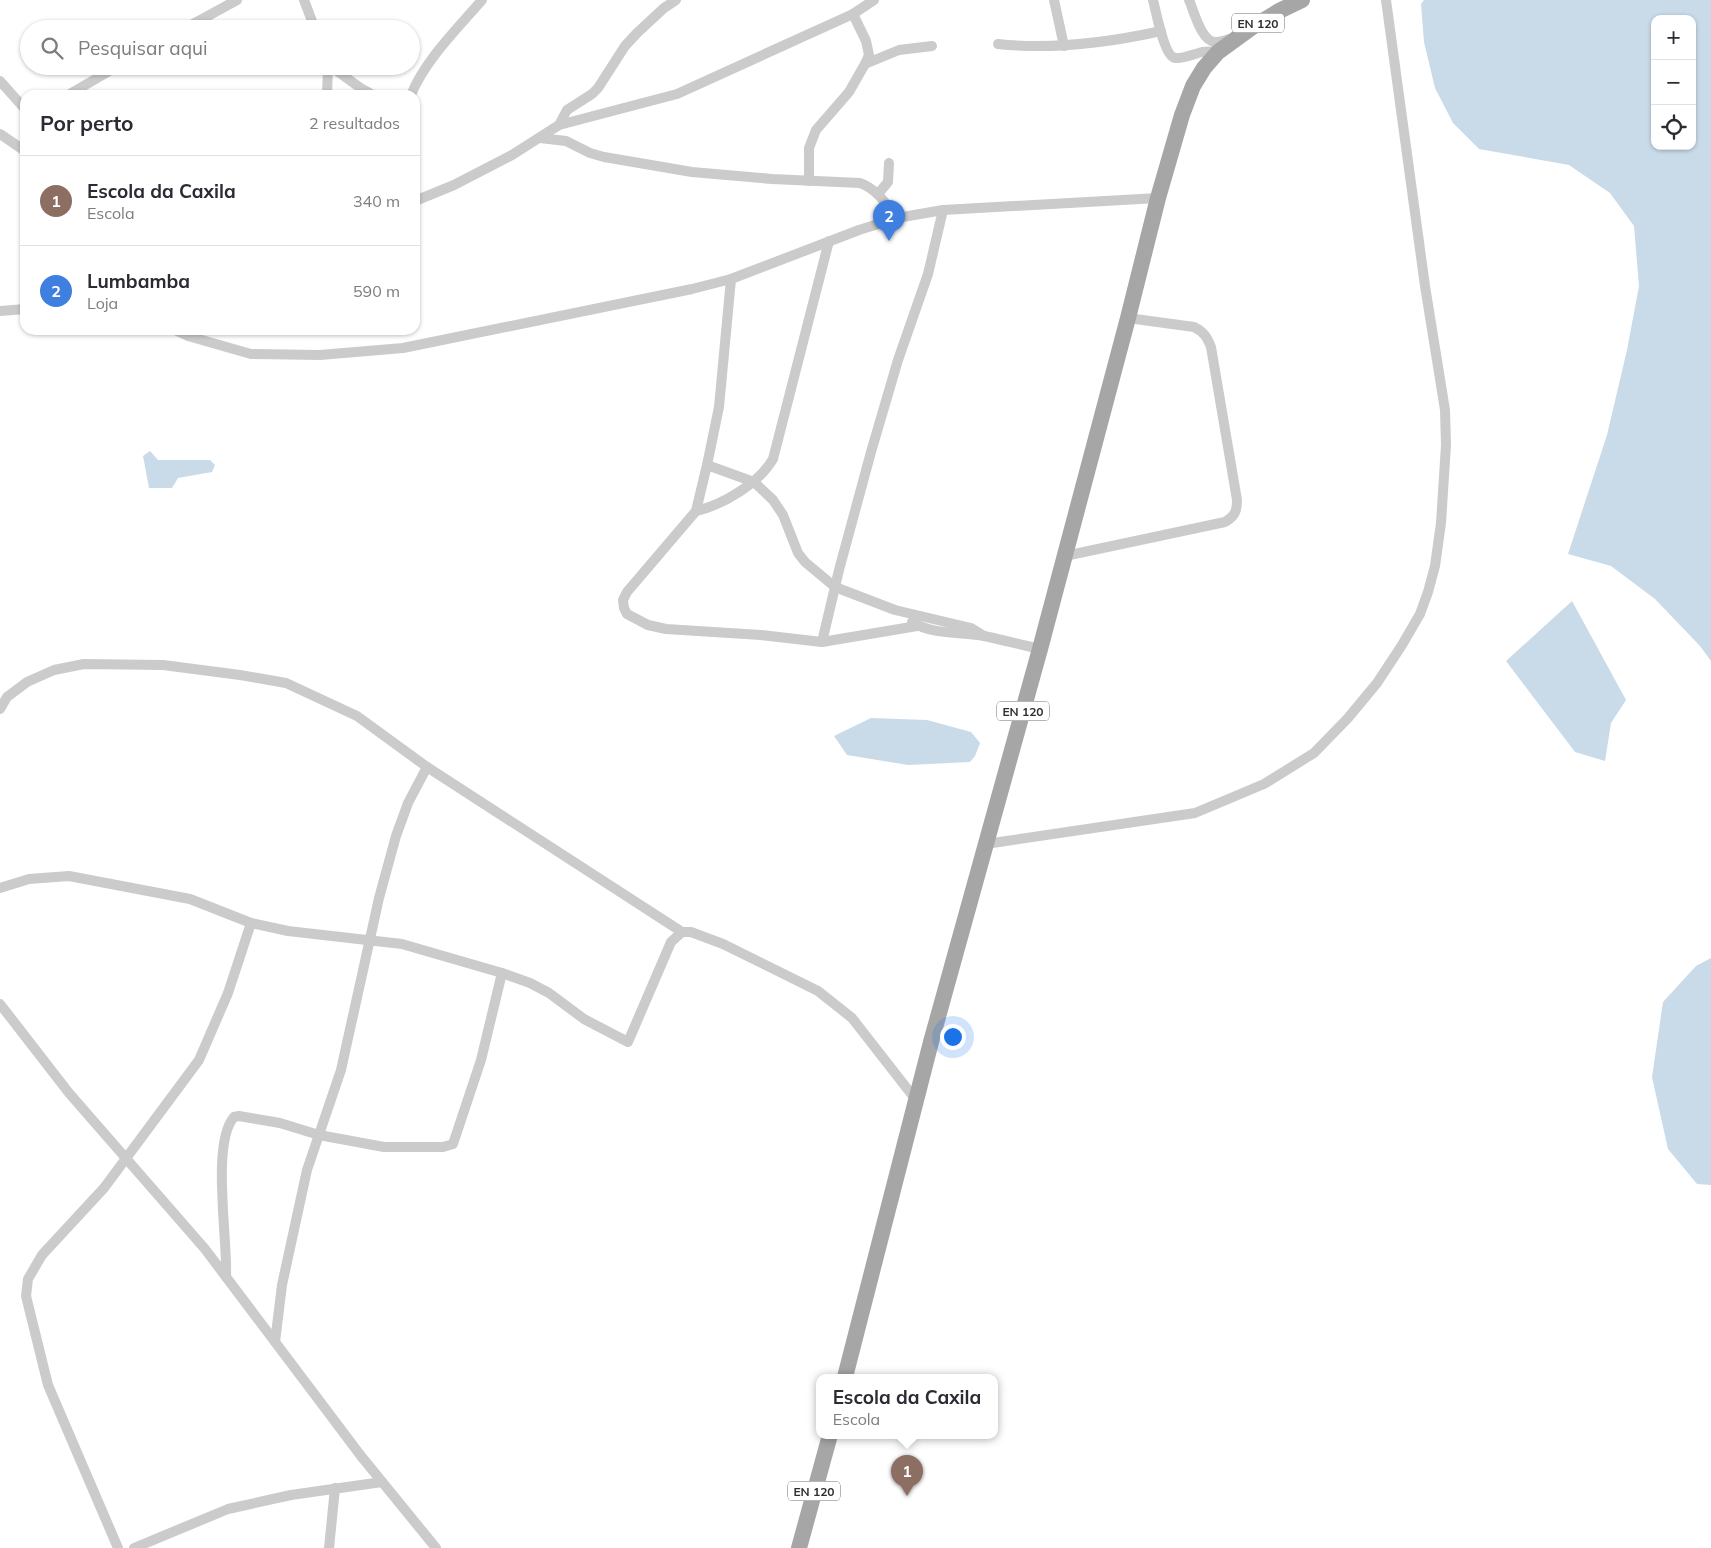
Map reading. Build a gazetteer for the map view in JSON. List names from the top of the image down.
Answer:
{
  "streets": {
    "main road": ["EN 120"]
  },
  "page": {
    "map_buttons": ["+", "−"],
    "search": "Pesquisar aqui",
    "heading": ["Por perto", "2 resultados"],
    "list": [
      {
        "mark": "1",
        "name": "Escola da Caxila",
        "note": "Escola",
        "value": "340 m"
      },
      {
        "mark": "2",
        "name": "Lumbamba",
        "note": "Loja",
        "value": "590 m"
      }
    ],
    "pins": ["2", "1"],
    "popup": ["Escola da Caxila", "Escola"]
  }
}
